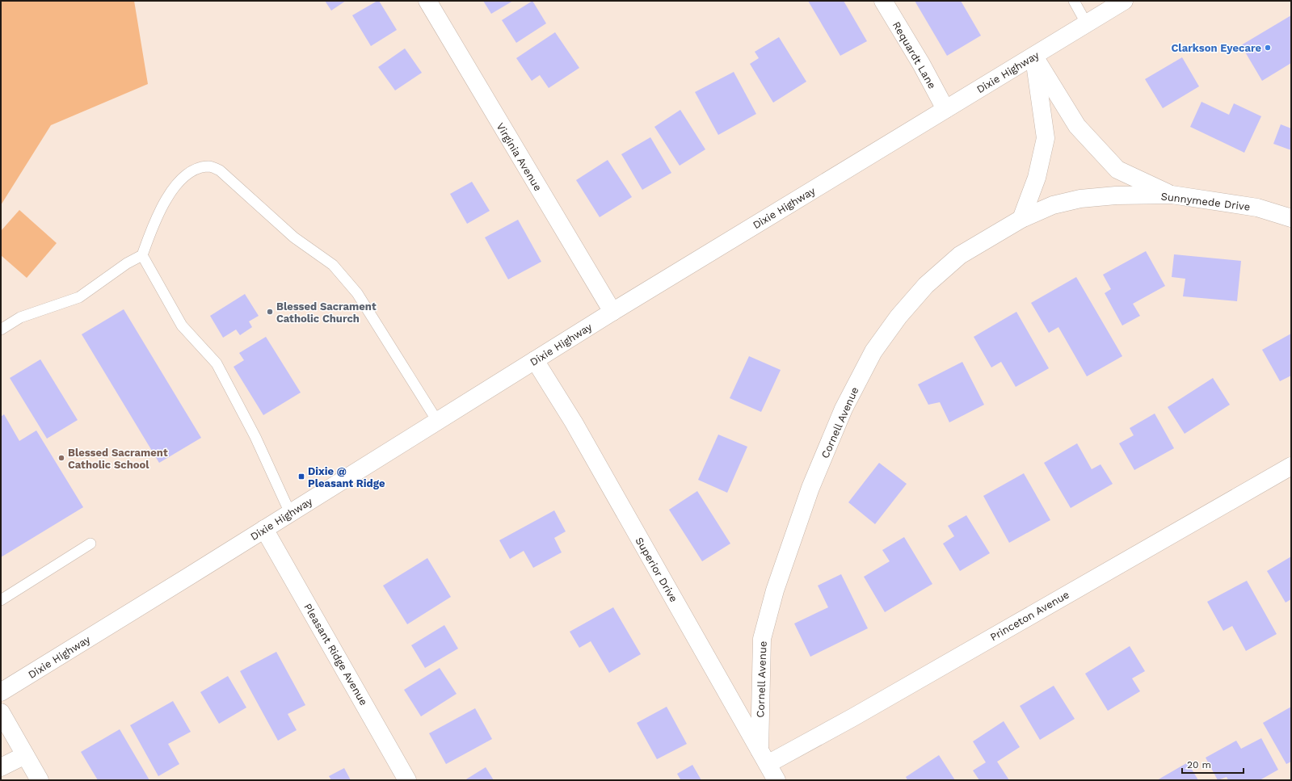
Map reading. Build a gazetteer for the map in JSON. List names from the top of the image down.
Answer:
{
  "streets": {
    "street": [
      "Requardt Lane",
      "Dixie Highway",
      "Virginia Avenue",
      "Sunnymede Drive",
      "Cornell Avenue",
      "Superior Drive",
      "Princeton Avenue",
      "Pleasant Ridge Avenue"
    ]
  },
  "crossings": [
    ["Requardt Lane", "Dixie Highway"],
    ["Dixie Highway", "Virginia Avenue"],
    ["Dixie Highway", "Superior Drive"],
    ["Dixie Highway", "Pleasant Ridge Avenue"],
    ["Sunnymede Drive", "Cornell Avenue"],
    ["Cornell Avenue", "Superior Drive"],
    ["Cornell Avenue", "Princeton Avenue"],
    ["Superior Drive", "Princeton Avenue"]
  ],
  "places": {
    "other": ["Clarkson Eyecare", "Blessed Sacrament Catholic Church", "Blessed Sacrament Catholic School"],
    "transit": ["Dixie @ Pleasant Ridge"]
  },
  "scale_bar": "20 m"
}
